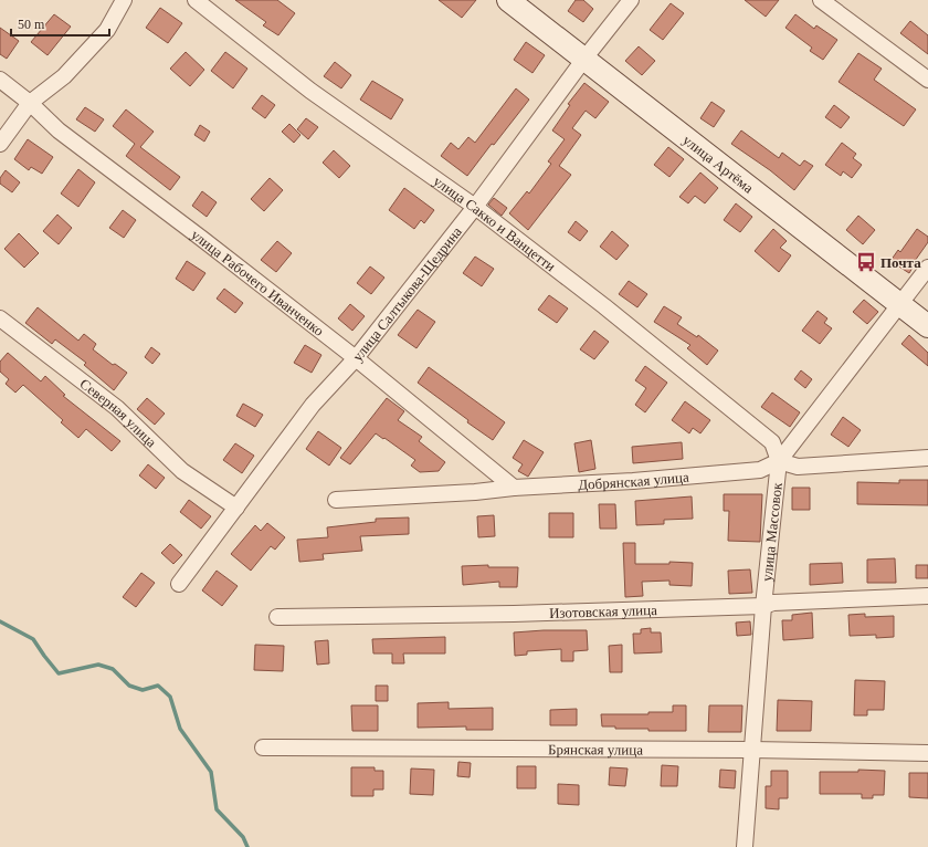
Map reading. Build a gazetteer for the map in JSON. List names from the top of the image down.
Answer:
{
  "streets": {
    "street": [
      "улица Артёма",
      "улица Сакко и Ванцетти",
      "улица Рабочего Иванченко",
      "улица Салтыкова-Щедрина",
      "Северная улица",
      "Добрянская улица",
      "улица Массовок",
      "Изотовская улица",
      "Брянская улица"
    ]
  },
  "crossings": [
    ["улица Артёма", "улица Салтыкова-Щедрина"],
    ["улица Артёма", "улица Массовок"],
    ["улица Сакко и Ванцетти", "улица Салтыкова-Щедрина"],
    ["улица Сакко и Ванцетти", "Добрянская улица"],
    ["улица Сакко и Ванцетти", "улица Массовок"],
    ["улица Рабочего Иванченко", "улица Салтыкова-Щедрина"],
    ["улица Рабочего Иванченко", "Добрянская улица"],
    ["улица Салтыкова-Щедрина", "Северная улица"],
    ["Добрянская улица", "улица Массовок"],
    ["улица Массовок", "Изотовская улица"],
    ["улица Массовок", "Брянская улица"]
  ],
  "places": {
    "bus stop": ["Почта"]
  },
  "scale_bar": "50 m"
}
